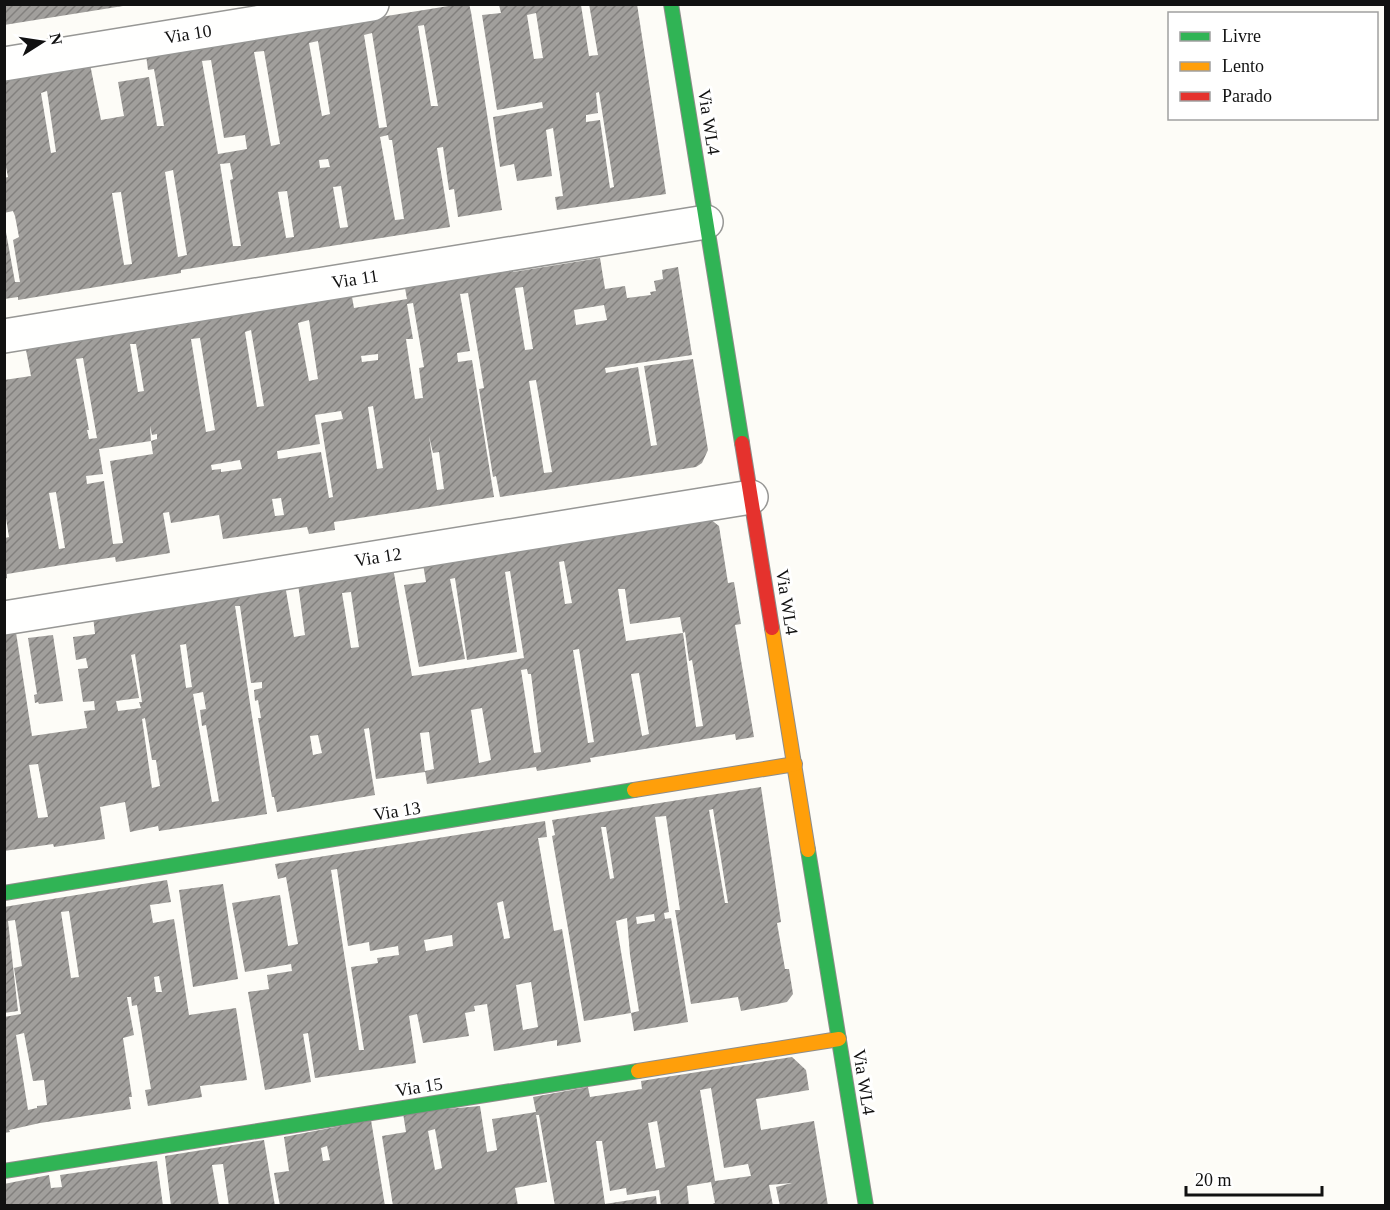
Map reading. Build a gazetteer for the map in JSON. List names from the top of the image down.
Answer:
{
  "streets": {
    "street": [
      "Via 10",
      "Via WL4",
      "Via 11",
      "Via 12",
      "Via 13",
      "Via 15"
    ]
  },
  "crossings": [
    ["Via WL4", "Via 11"],
    ["Via WL4", "Via 12"],
    ["Via WL4", "Via 13"],
    ["Via WL4", "Via 15"]
  ],
  "legend": ["Livre", "Lento", "Parado"],
  "scale_bar": "20 m",
  "north": "right"
}
